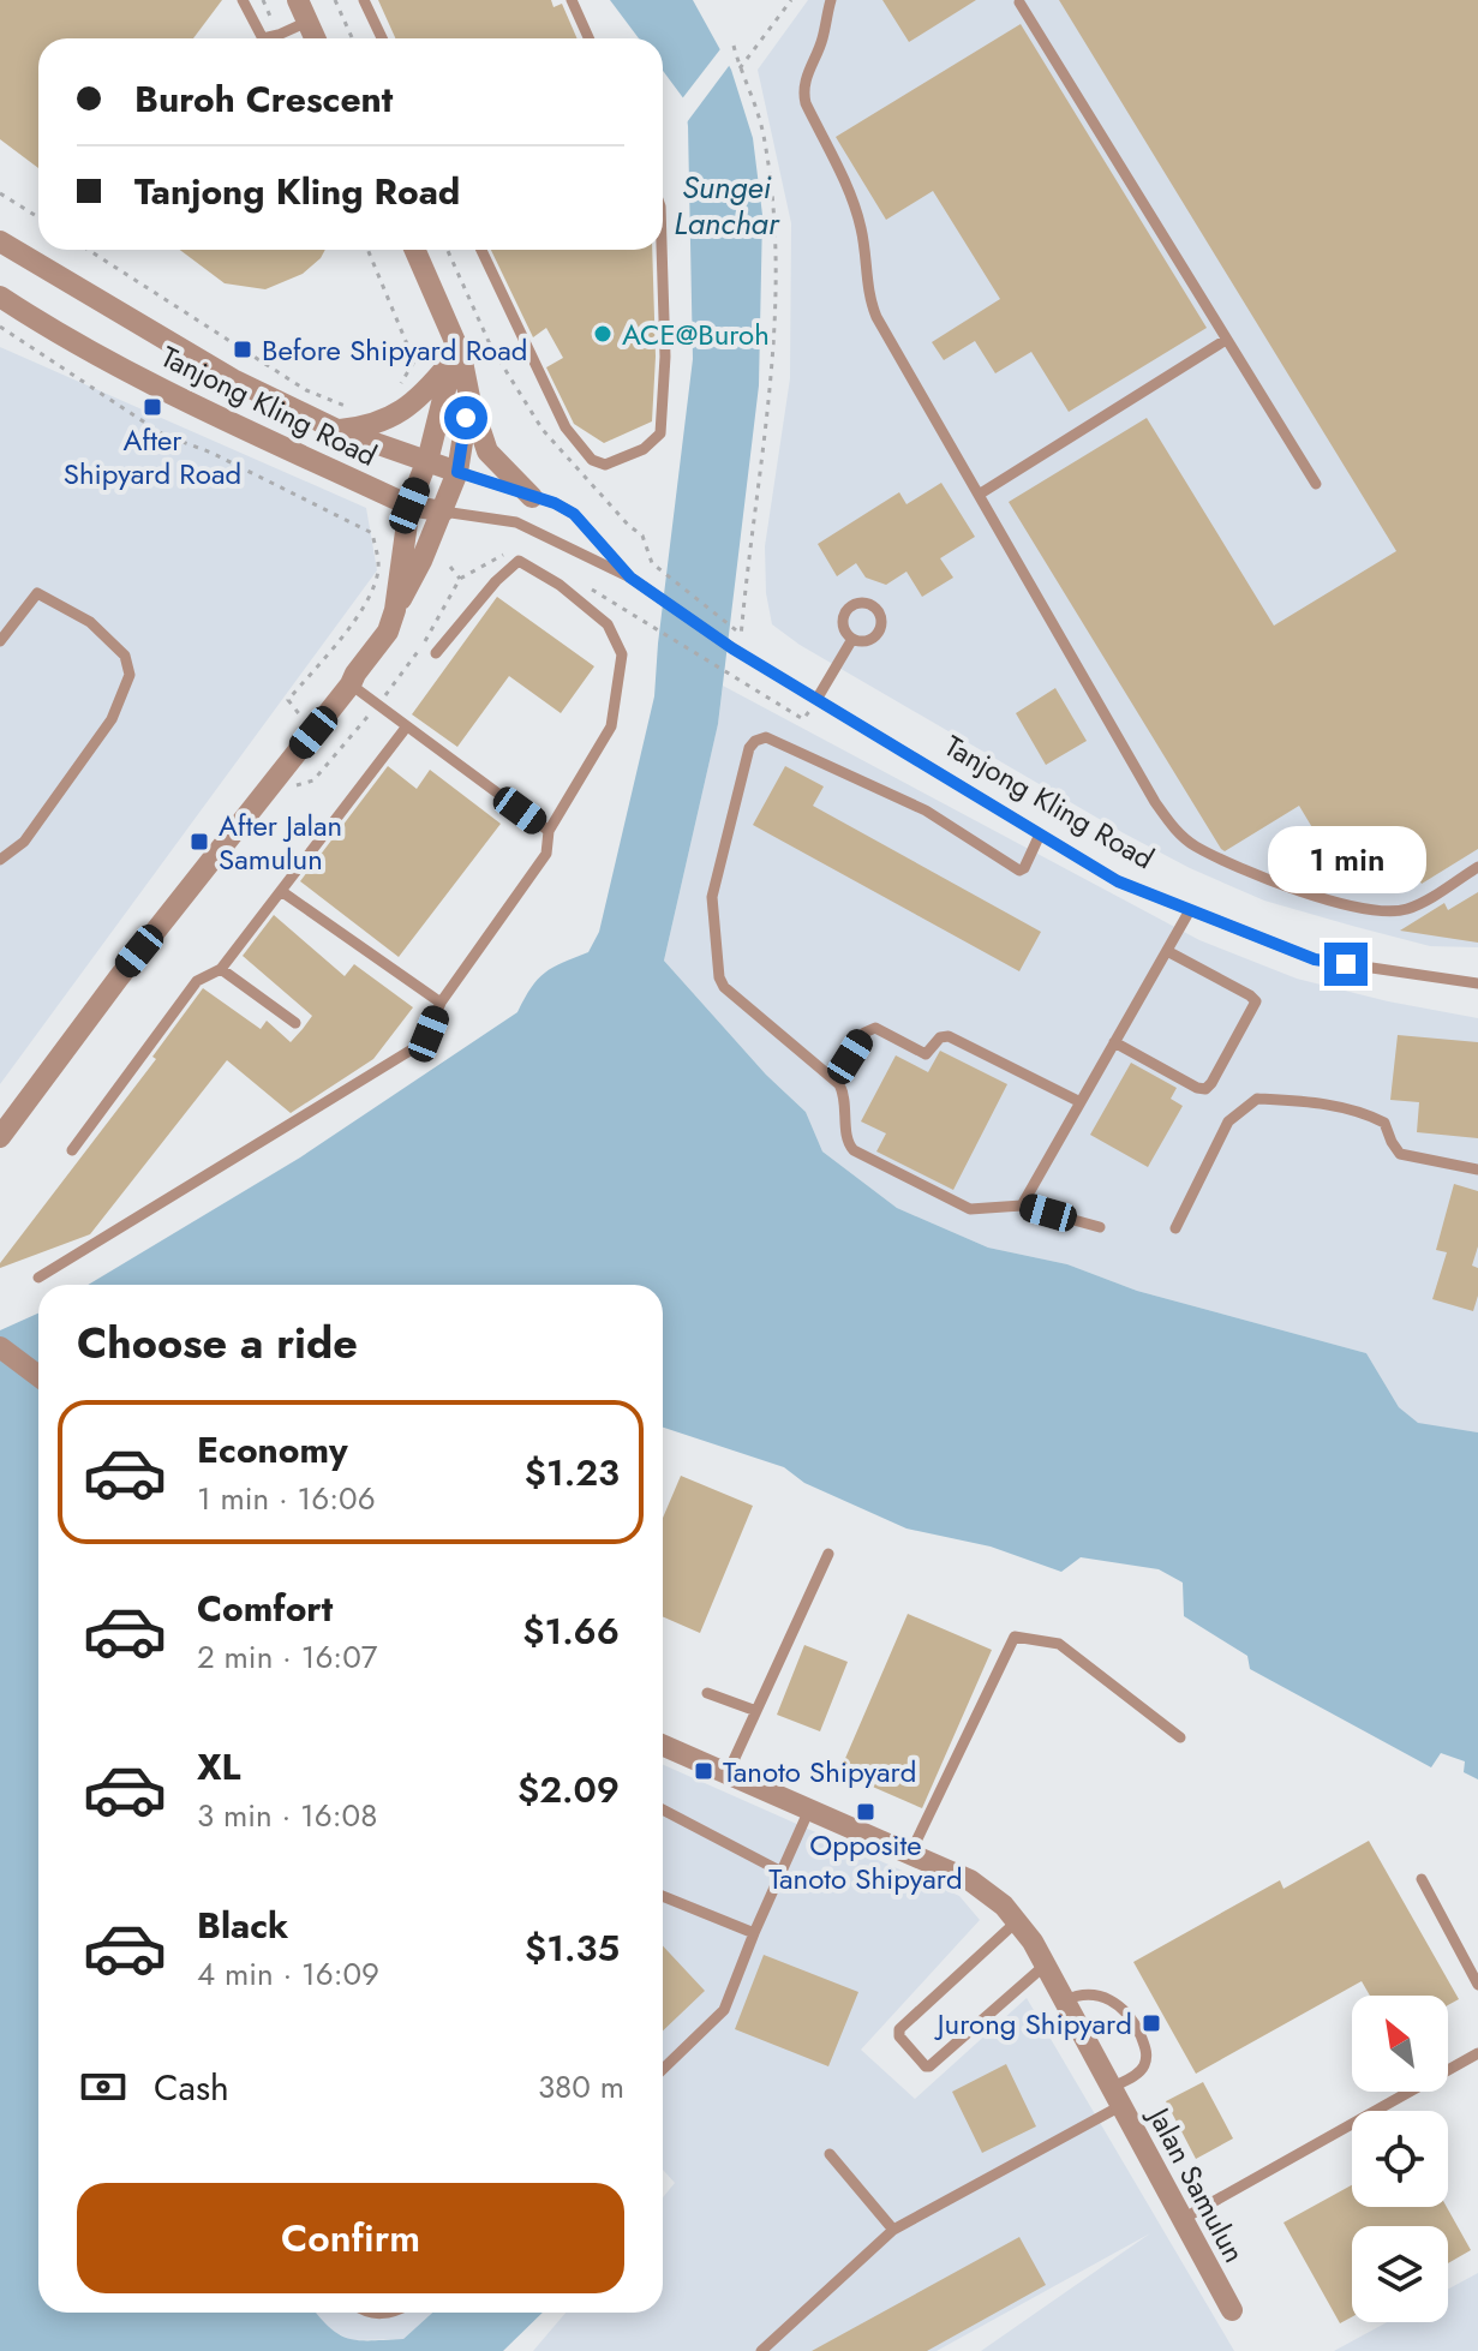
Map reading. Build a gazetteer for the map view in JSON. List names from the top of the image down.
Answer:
{
  "streets": {
    "street": ["Tanjong Kling Road", "Jalan Samulun"]
  },
  "water": ["Sungei Lanchar"],
  "places": {
    "other": ["ACE@Buroh"],
    "transit": [
      "Before Shipyard Road",
      "After Shipyard Road",
      "After Jalan Samulun",
      "Tanoto Shipyard",
      "Opposite Tanoto Shipyard",
      "Jurong Shipyard"
    ]
  },
  "north": "top left",
  "page": {
    "banner": ["Buroh Crescent", "Tanjong Kling Road"],
    "bubble": "1 min",
    "heading": "Choose a ride",
    "list": [
      {
        "name": "Economy",
        "note": "1 min · 16:06",
        "value": "$1.23"
      },
      {
        "name": "Comfort",
        "note": "2 min · 16:07",
        "value": "$1.66"
      },
      {
        "name": "XL",
        "note": "3 min · 16:08",
        "value": "$2.09"
      },
      {
        "name": "Black",
        "note": "4 min · 16:09",
        "value": "$1.35"
      }
    ],
    "pay": ["Cash", "380 m"],
    "buttons": "Confirm"
  }
}
